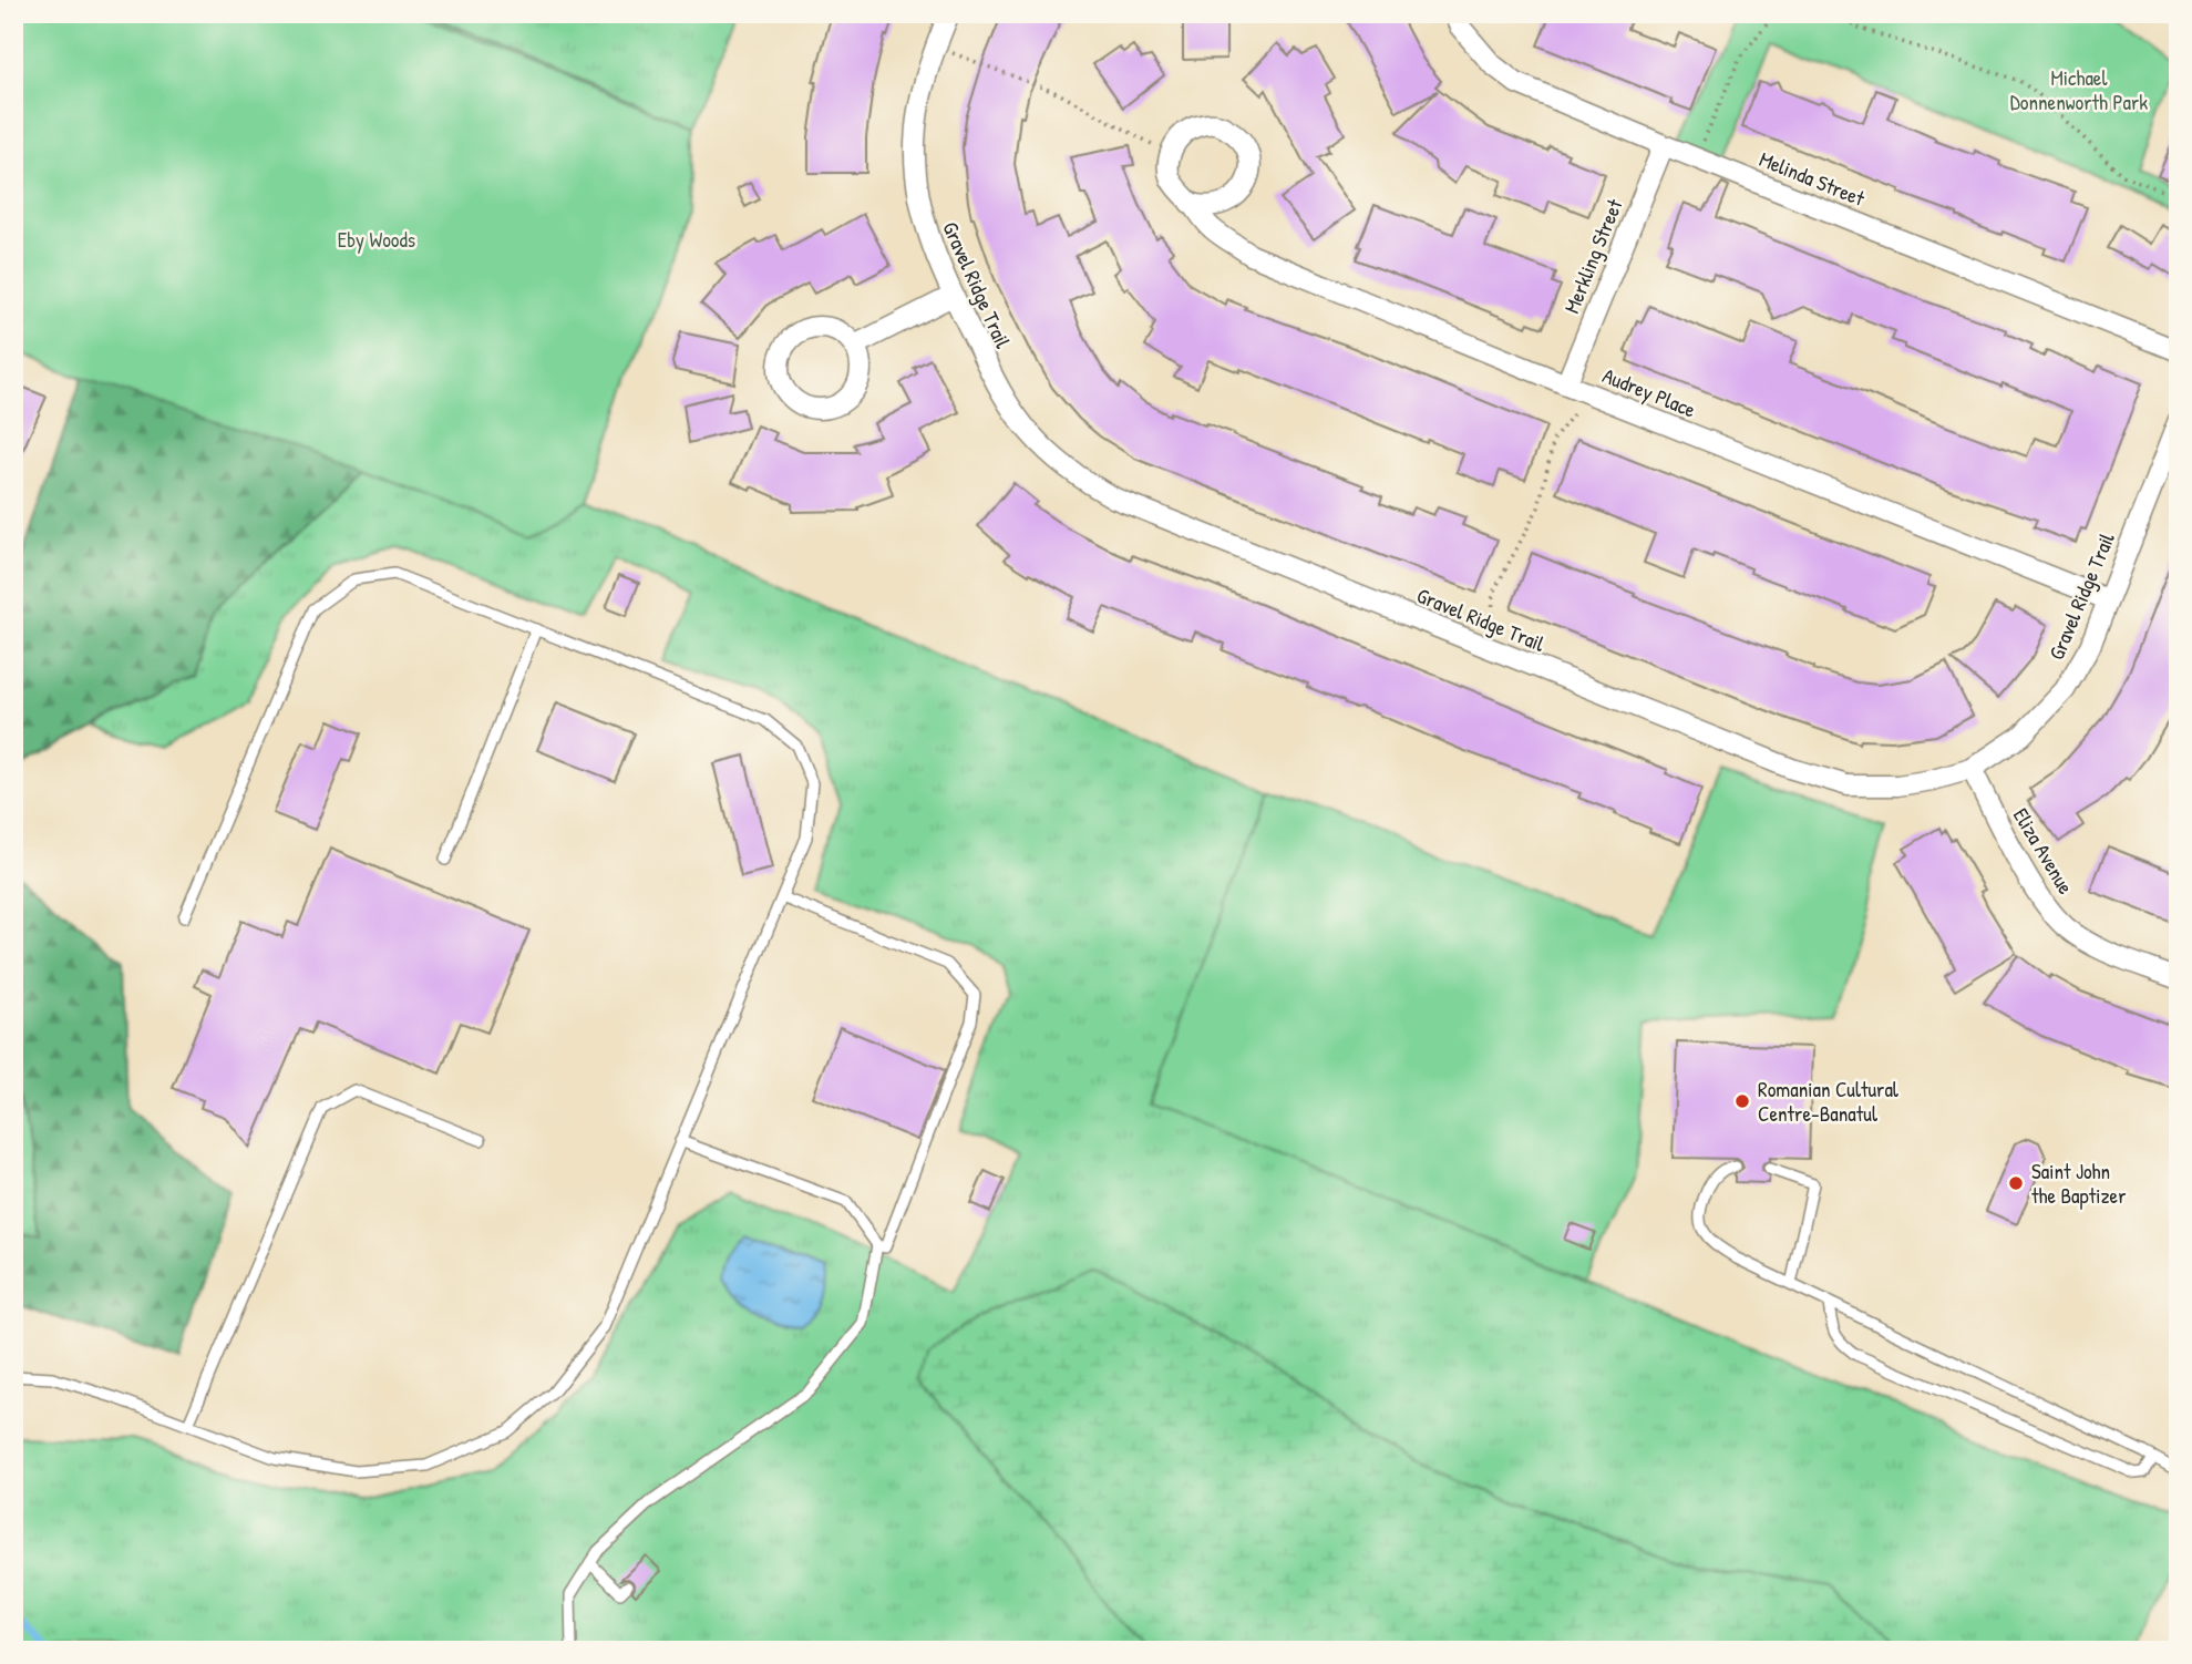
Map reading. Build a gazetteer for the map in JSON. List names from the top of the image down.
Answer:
{
  "streets": {
    "street": [
      "Melinda Street",
      "Merkling Street",
      "Gravel Ridge Trail",
      "Audrey Place",
      "Eliza Avenue"
    ]
  },
  "crossings": [
    ["Melinda Street", "Merkling Street"],
    ["Merkling Street", "Audrey Place"],
    ["Gravel Ridge Trail", "Audrey Place"],
    ["Gravel Ridge Trail", "Eliza Avenue"]
  ],
  "parks": ["Michael Donnenworth Park", "Eby Woods"],
  "places": ["Romanian Cultural Centre-Banatul", "Saint John the Baptizer"]
}
